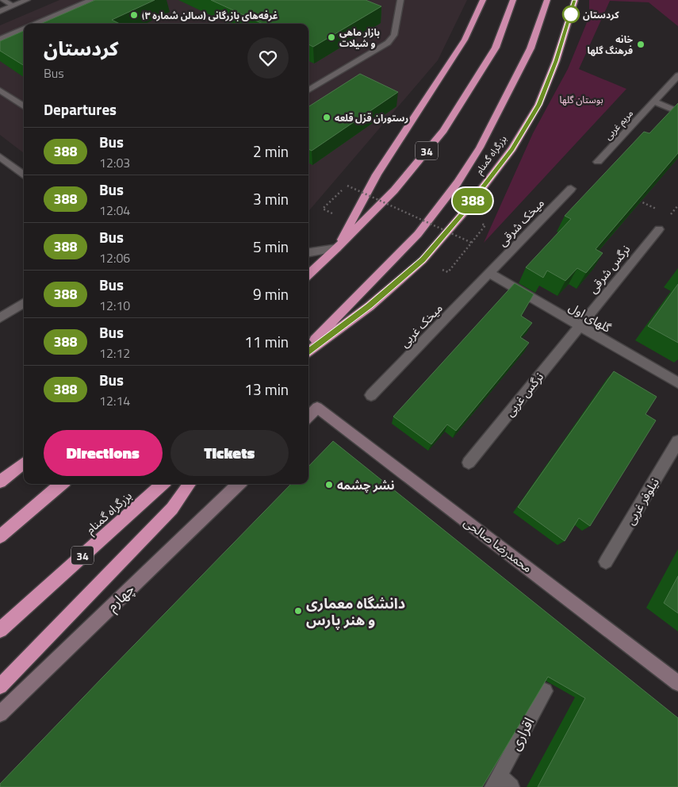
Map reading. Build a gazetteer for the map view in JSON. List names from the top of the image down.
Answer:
{
  "streets": {
    "highway": ["34", "بزرگراه گمنام"],
    "street": [
      "مریم غربی",
      "میخک شرقی",
      "نرگس شرقی",
      "گلهای اول",
      "میخک غربی",
      "نرگس غربی",
      "نیلوفر غربی",
      "محمدرضا صالحی",
      "چهارم",
      "اقراری"
    ]
  },
  "crossings": [
    ["میخک شرقی", "گلهای اول"],
    ["میخک شرقی", "میخک غربی"],
    ["نرگس شرقی", "گلهای اول"],
    ["نرگس شرقی", "نرگس غربی"],
    ["گلهای اول", "میخک غربی"],
    ["گلهای اول", "نرگس غربی"]
  ],
  "parks": ["بوستان گلها"],
  "places": [
    "کردستان",
    "غرفه‌های بازرگانی (سالن شماره ۳)",
    "بازار ماهی و شیلات",
    "خانه فرهنگ گلها",
    "رستوران قزل قلعه",
    "نشر چشمه",
    "دانشگاه معماری و هنر پارس"
  ],
  "lines": ["bus line 388"],
  "page": {
    "on_map": "388",
    "heading": [
      ["کردستان", "Bus"],
      "Departures"
    ],
    "list": [
      {
        "mark": "388",
        "name": "Bus",
        "note": "12:03",
        "value": "2 min"
      },
      {
        "mark": "388",
        "name": "Bus",
        "note": "12:04",
        "value": "3 min"
      },
      {
        "mark": "388",
        "name": "Bus",
        "note": "12:06",
        "value": "5 min"
      },
      {
        "mark": "388",
        "name": "Bus",
        "note": "12:10",
        "value": "9 min"
      },
      {
        "mark": "388",
        "name": "Bus",
        "note": "12:12",
        "value": "11 min"
      },
      {
        "mark": "388",
        "name": "Bus",
        "note": "12:14",
        "value": "13 min"
      }
    ],
    "buttons": ["Directions", "Tickets"]
  }
}
